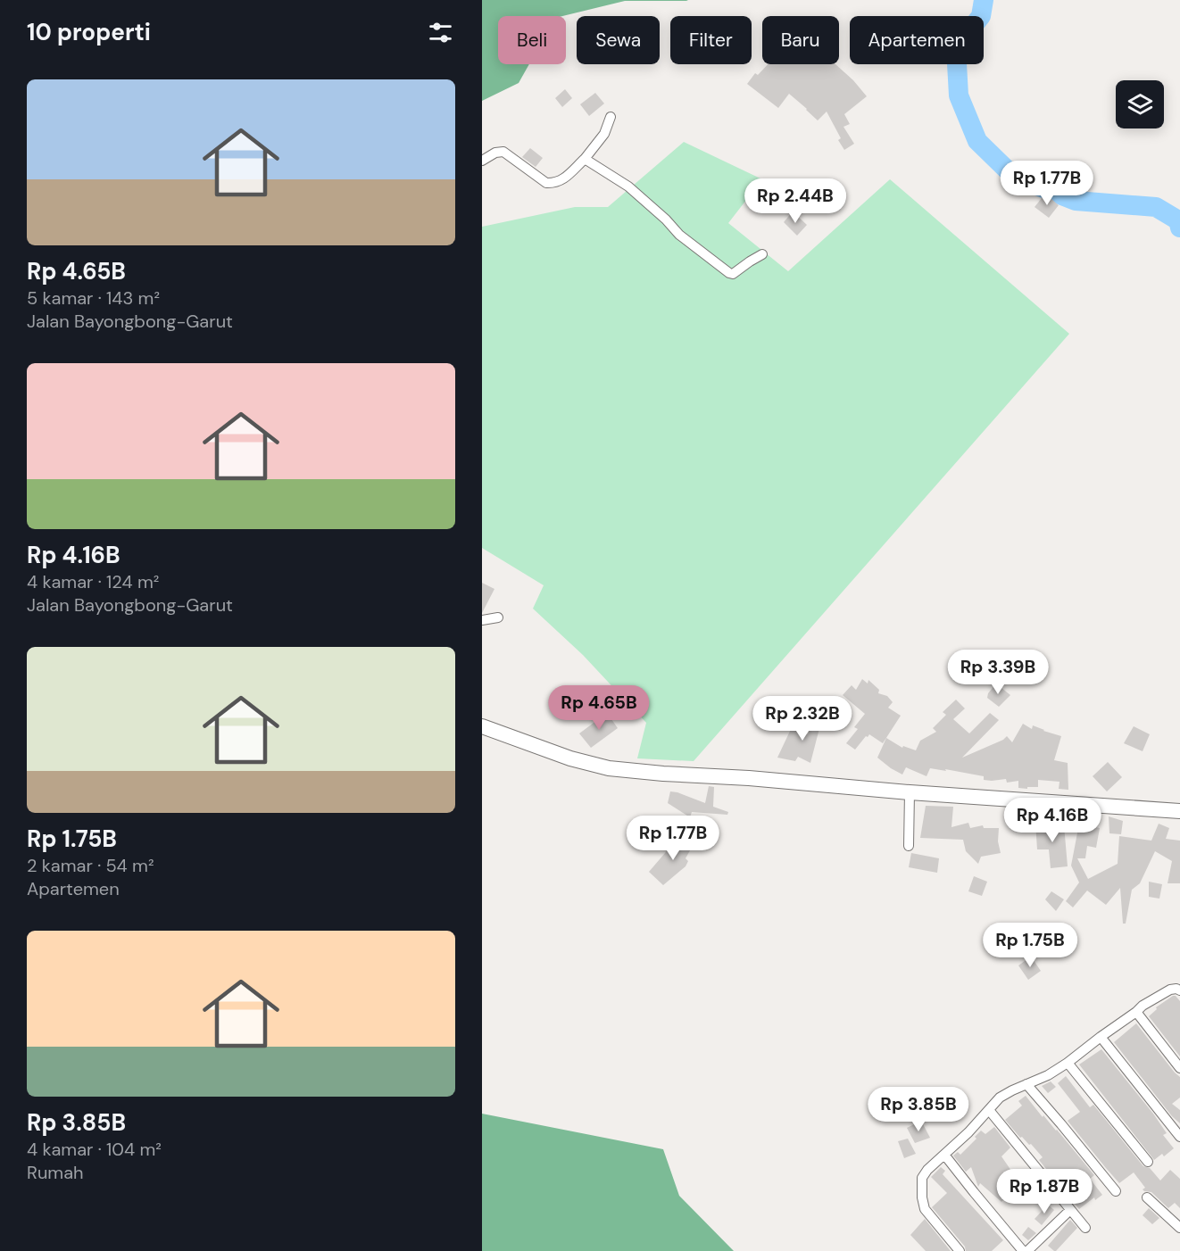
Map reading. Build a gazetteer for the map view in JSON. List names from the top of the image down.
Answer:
{
  "page": {
    "heading": "10 properti",
    "chip": [
      "Beli",
      "Sewa",
      "Filter",
      "Baru",
      "Apartemen"
    ],
    "list": [
      {
        "name": "Rp 4.65B",
        "note": "5 kamar · 143 m² · Jalan Bayongbong-Garut"
      },
      {
        "name": "Rp 4.16B",
        "note": "4 kamar · 124 m² · Jalan Bayongbong-Garut"
      },
      {
        "name": "Rp 1.75B",
        "note": "2 kamar · 54 m² · Apartemen"
      },
      {
        "name": "Rp 3.85B",
        "note": "4 kamar · 104 m² · Rumah"
      }
    ],
    "price": [
      "Rp 1.77B",
      "Rp 2.44B",
      "Rp 3.39B",
      "Rp 4.65B",
      "Rp 2.32B",
      "Rp 4.16B",
      "Rp 1.77B",
      "Rp 1.75B",
      "Rp 3.85B",
      "Rp 1.87B"
    ]
  }
}
